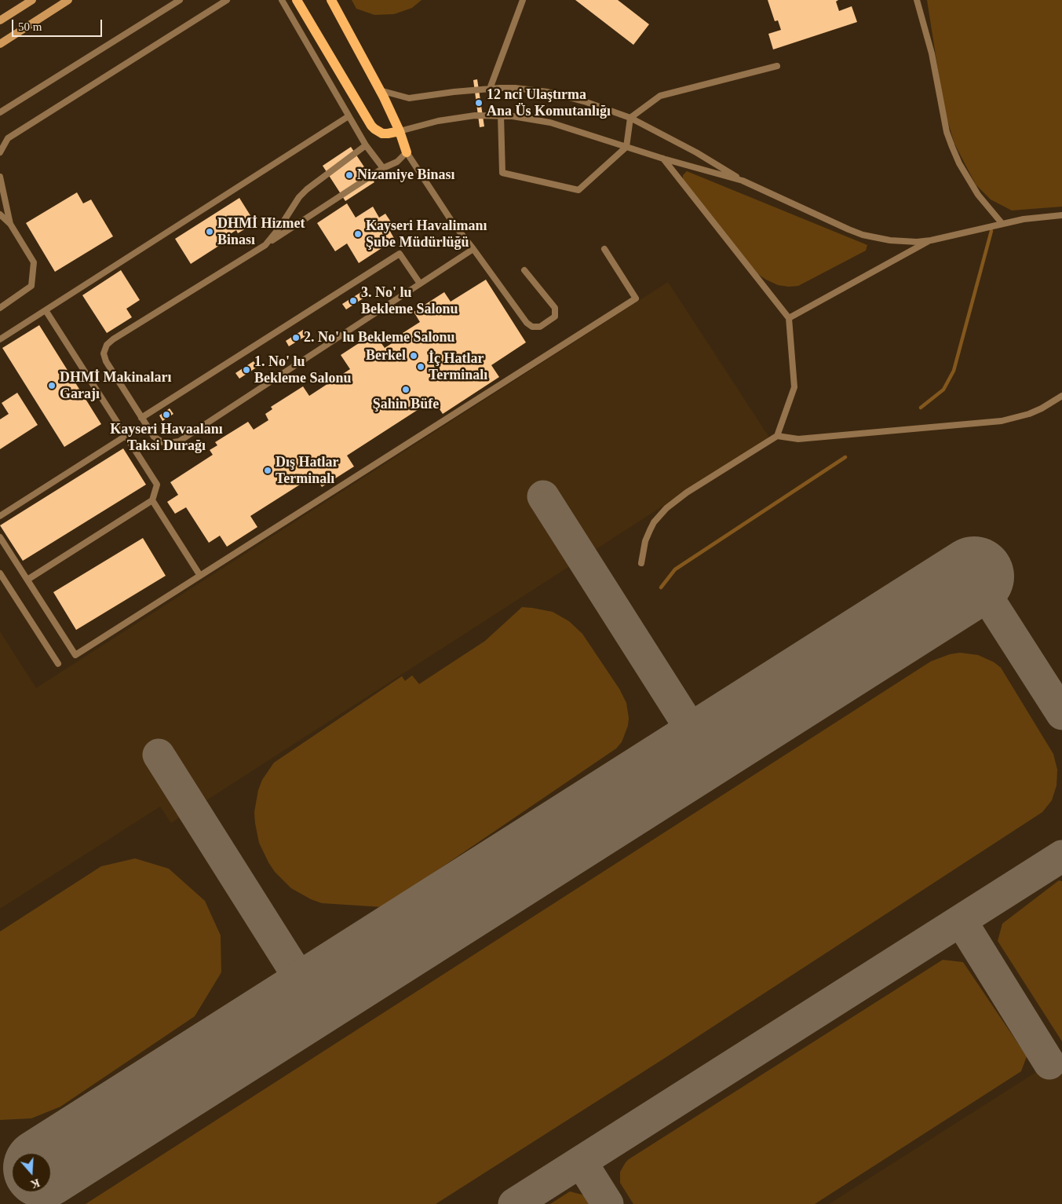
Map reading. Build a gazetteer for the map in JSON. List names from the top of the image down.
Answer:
{
  "places": [
    "12 nci Ulaştırma Ana Üs Komutanlığı",
    "Nizamiye Binası",
    "DHMİ Hizmet Binası",
    "Kayseri Havalimanı Şube Müdürlüğü",
    "3. No' lu Bekleme Salonu",
    "2. No' lu Bekleme Salonu",
    "Berkel",
    "İç Hatlar Terminalı",
    "1. No' lu Bekleme Salonu",
    "DHMİ Makinaları Garajı",
    "Şahin Büfe",
    "Kayseri Havaalanı Taksi Durağı",
    "Dış Hatlar Terminalı"
  ],
  "scale_bar": "50 m",
  "north": "bottom"
}
